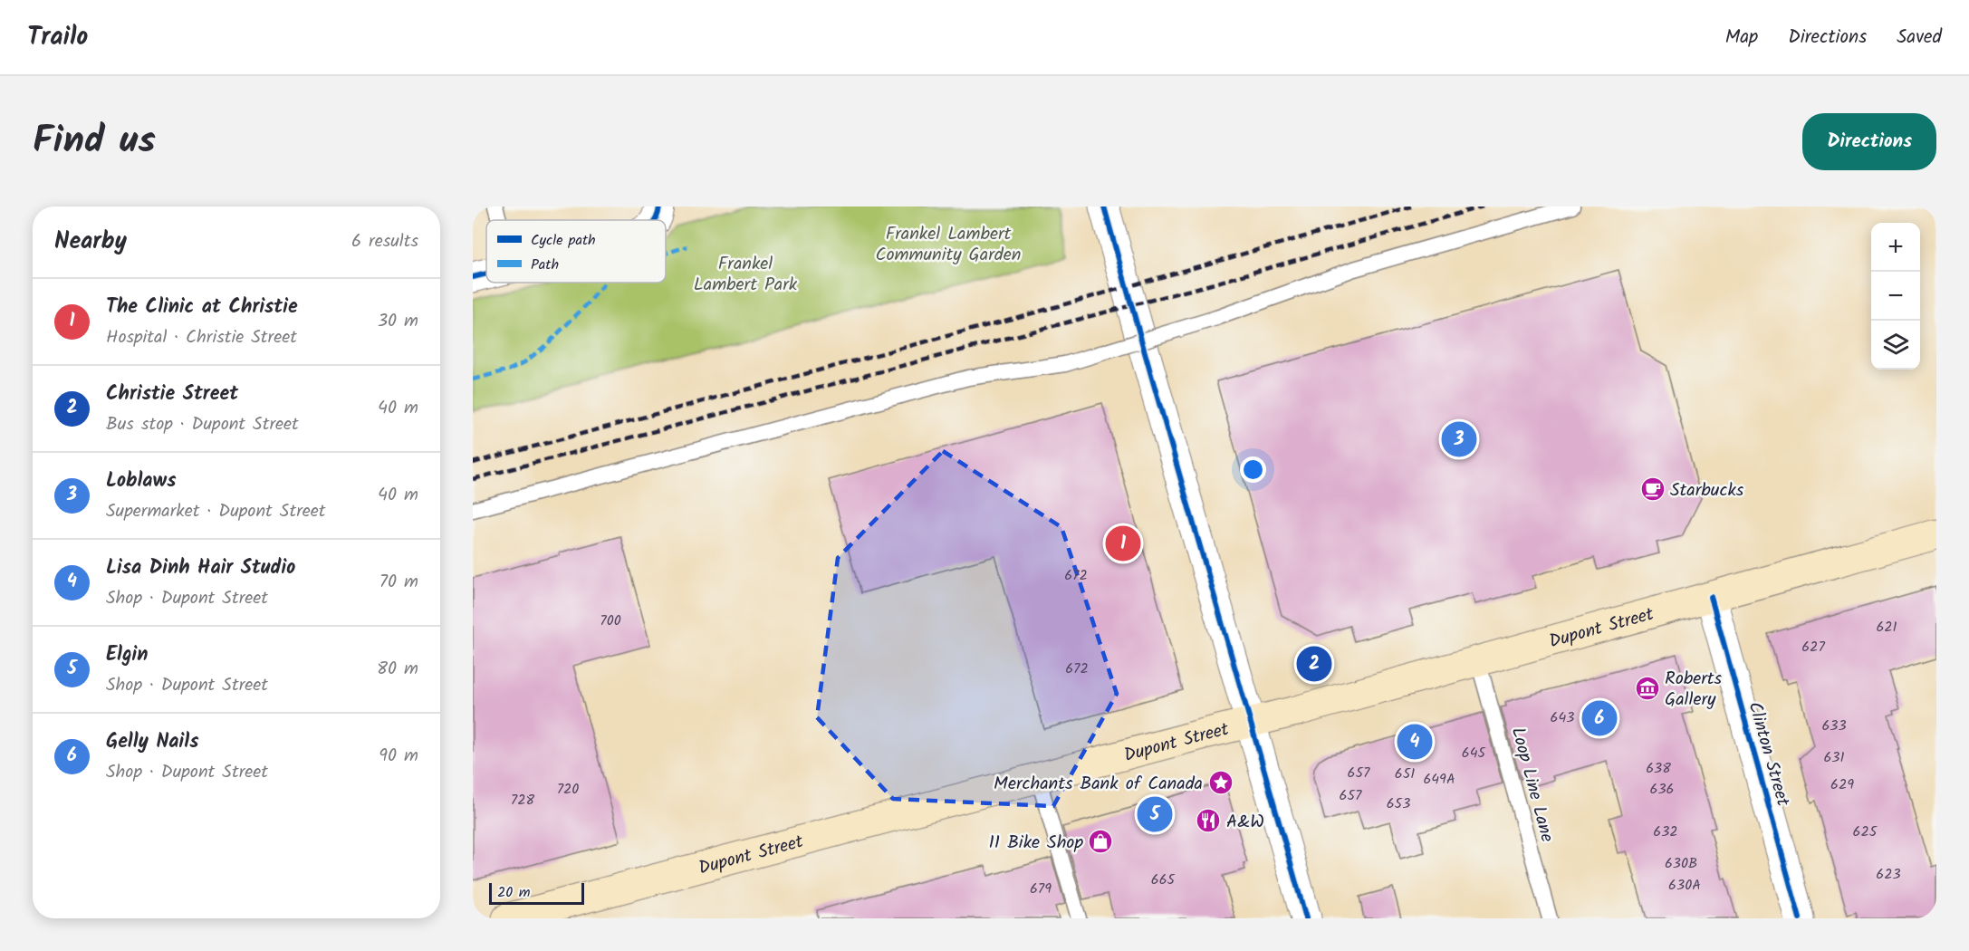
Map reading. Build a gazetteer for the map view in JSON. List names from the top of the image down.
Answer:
{
  "streets": {
    "main road": ["Dupont Street"],
    "street": ["Clinton Street"],
    "lane": ["Loop Line Lane"]
  },
  "crossings": [
    ["Dupont Street", "Clinton Street"],
    ["Dupont Street", "Loop Line Lane"]
  ],
  "parks": ["Frankel Lambert Community Garden", "Frankel Lambert Park"],
  "places": {
    "cafe": ["Starbucks"],
    "museum": ["Roberts Gallery"],
    "place": ["Merchants Bank of Canada"],
    "restaurant": ["A&W"],
    "shop": ["11 Bike Shop"]
  },
  "house_numbers": [
    "672",
    "700",
    "621",
    "627",
    "672",
    "643",
    "633",
    "645",
    "631",
    "638",
    "657",
    "651",
    "649A",
    "629",
    "720",
    "636",
    "657",
    "728",
    "653",
    "632",
    "625",
    "630B",
    "623",
    "665",
    "630A",
    "679"
  ],
  "legend": ["Cycle path", "Path"],
  "scale_bar": "20 m",
  "page": {
    "header": "Trailo",
    "nav": ["Map", "Directions", "Saved"],
    "title": "Find us",
    "buttons": "Directions",
    "heading": ["Nearby", "6 results"],
    "map_buttons": ["+", "−"],
    "list": [
      {
        "mark": "1",
        "name": "The Clinic at Christie",
        "note": "Hospital · Christie Street",
        "value": "30 m"
      },
      {
        "mark": "2",
        "name": "Christie Street",
        "note": "Bus stop · Dupont Street",
        "value": "40 m"
      },
      {
        "mark": "3",
        "name": "Loblaws",
        "note": "Supermarket · Dupont Street",
        "value": "40 m"
      },
      {
        "mark": "4",
        "name": "Lisa Dinh Hair Studio",
        "note": "Shop · Dupont Street",
        "value": "70 m"
      },
      {
        "mark": "5",
        "name": "Elgin",
        "note": "Shop · Dupont Street",
        "value": "80 m"
      },
      {
        "mark": "6",
        "name": "Gelly Nails",
        "note": "Shop · Dupont Street",
        "value": "90 m"
      }
    ],
    "pins": [
      "3",
      "1",
      "2",
      "6",
      "4",
      "5"
    ],
    "scale": "20 m"
  }
}
